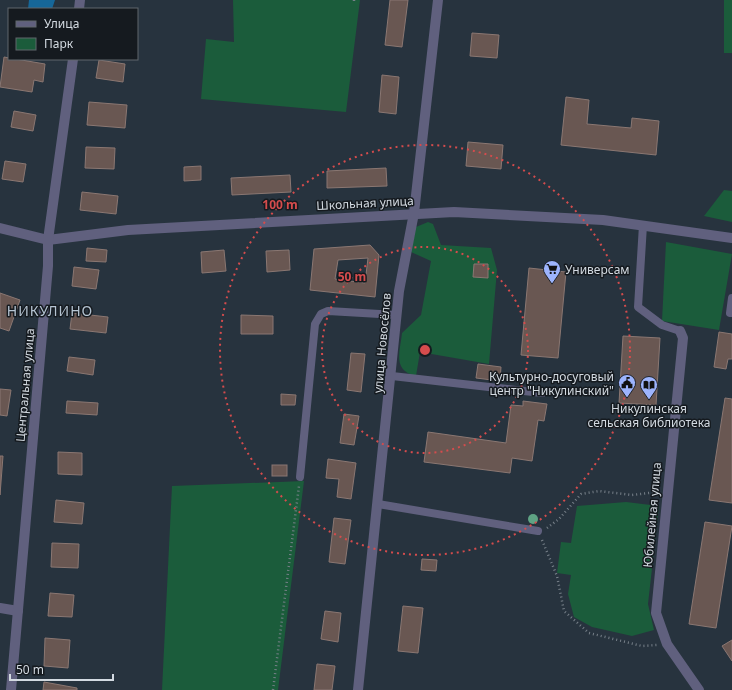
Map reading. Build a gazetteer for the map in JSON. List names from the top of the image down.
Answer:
{
  "streets": {
    "street": [
      "Школьная улица",
      "улица Новосёлов",
      "Центральная улица",
      "Юбилейная улица"
    ]
  },
  "crossings": [
    ["Школьная улица", "улица Новосёлов"],
    ["Школьная улица", "Центральная улица"]
  ],
  "districts": ["НИКУЛИНО"],
  "places": {
    "supermarket": ["Универсам"],
    "public building": ["Культурно-досуговый центр \"Никулинский\""],
    "library": ["Никулинская сельская библиотека"]
  },
  "legend": ["Улица", "Парк"],
  "scale_bar": "50 m",
  "rings": ["100 m", "50 m"]
}
